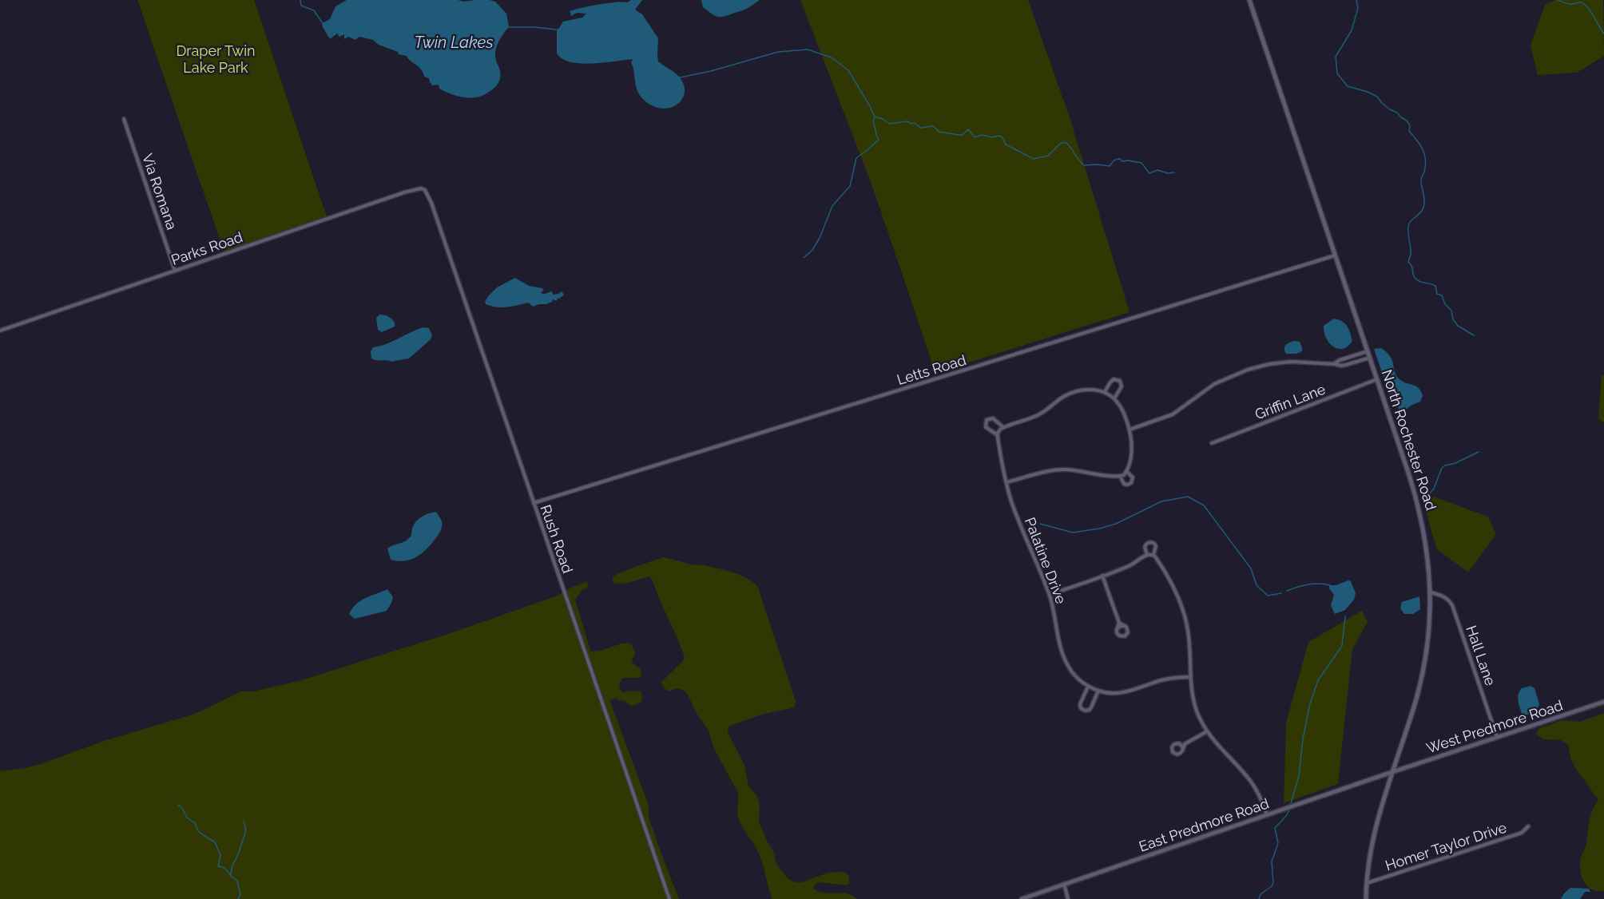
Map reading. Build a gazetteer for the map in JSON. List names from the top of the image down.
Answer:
{
  "streets": {
    "main road": ["North Rochester Road"],
    "street": [
      "Via Romana",
      "Parks Road",
      "Letts Road",
      "Griffin Lane",
      "Rush Road",
      "Palatine Drive",
      "Hall Lane",
      "West Predmore Road",
      "East Predmore Road",
      "Homer Taylor Drive"
    ]
  },
  "crossings": [
    ["Via Romana", "Parks Road"],
    ["Parks Road", "Rush Road"],
    ["Letts Road", "North Rochester Road"],
    ["Letts Road", "Rush Road"],
    ["Griffin Lane", "North Rochester Road"],
    ["North Rochester Road", "Hall Lane"],
    ["North Rochester Road", "West Predmore Road"],
    ["North Rochester Road", "East Predmore Road"],
    ["North Rochester Road", "Homer Taylor Drive"],
    ["Hall Lane", "West Predmore Road"],
    ["West Predmore Road", "East Predmore Road"]
  ],
  "water": ["Twin Lakes"],
  "parks": ["Draper Twin Lake Park"]
}
